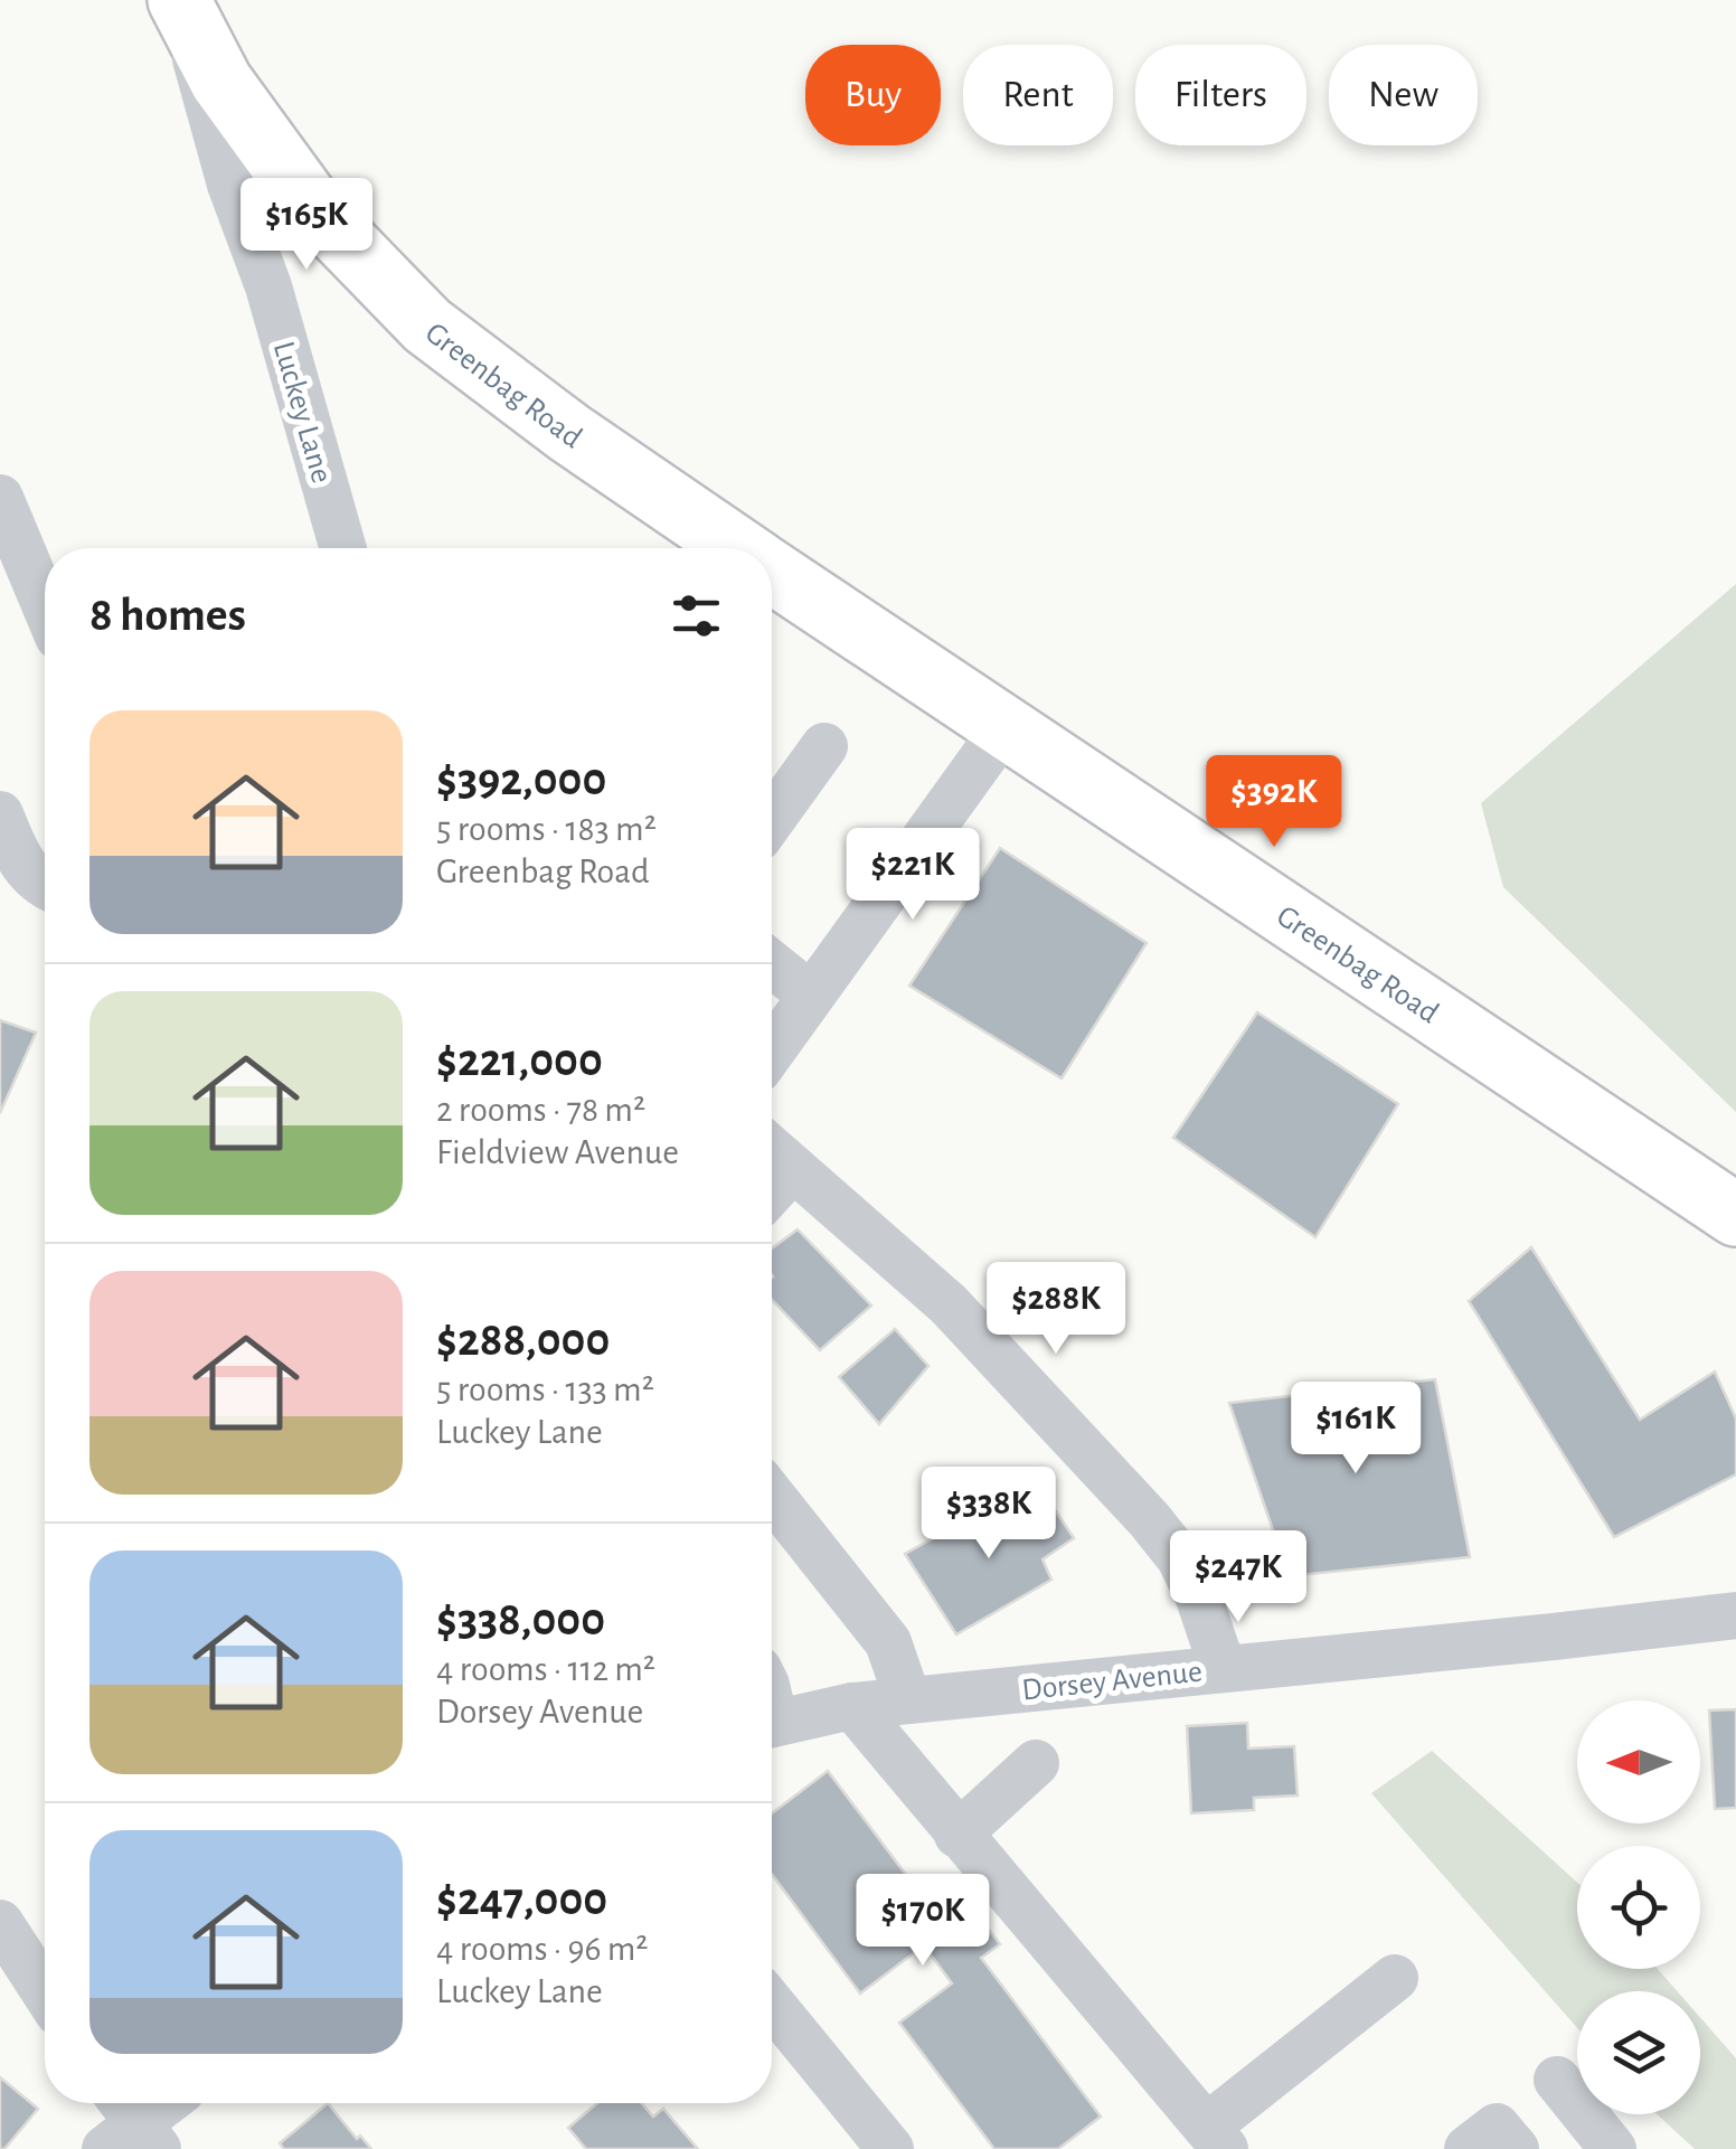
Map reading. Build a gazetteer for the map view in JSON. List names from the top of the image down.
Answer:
{
  "streets": {
    "main road": ["Greenbag Road"],
    "street": ["Luckey Lane", "Dorsey Avenue"]
  },
  "crossings": [
    ["Greenbag Road", "Luckey Lane"]
  ],
  "north": "left",
  "page": {
    "chip": [
      "Buy",
      "Rent",
      "Filters",
      "New"
    ],
    "price": [
      "$165K",
      "$392K",
      "$221K",
      "$288K",
      "$161K",
      "$338K",
      "$247K",
      "$170K"
    ],
    "heading": "8 homes",
    "list": [
      {
        "name": "$392,000",
        "note": "5 rooms · 183 m² · Greenbag Road"
      },
      {
        "name": "$221,000",
        "note": "2 rooms · 78 m² · Fieldview Avenue"
      },
      {
        "name": "$288,000",
        "note": "5 rooms · 133 m² · Luckey Lane"
      },
      {
        "name": "$338,000",
        "note": "4 rooms · 112 m² · Dorsey Avenue"
      },
      {
        "name": "$247,000",
        "note": "4 rooms · 96 m² · Luckey Lane"
      }
    ]
  }
}
